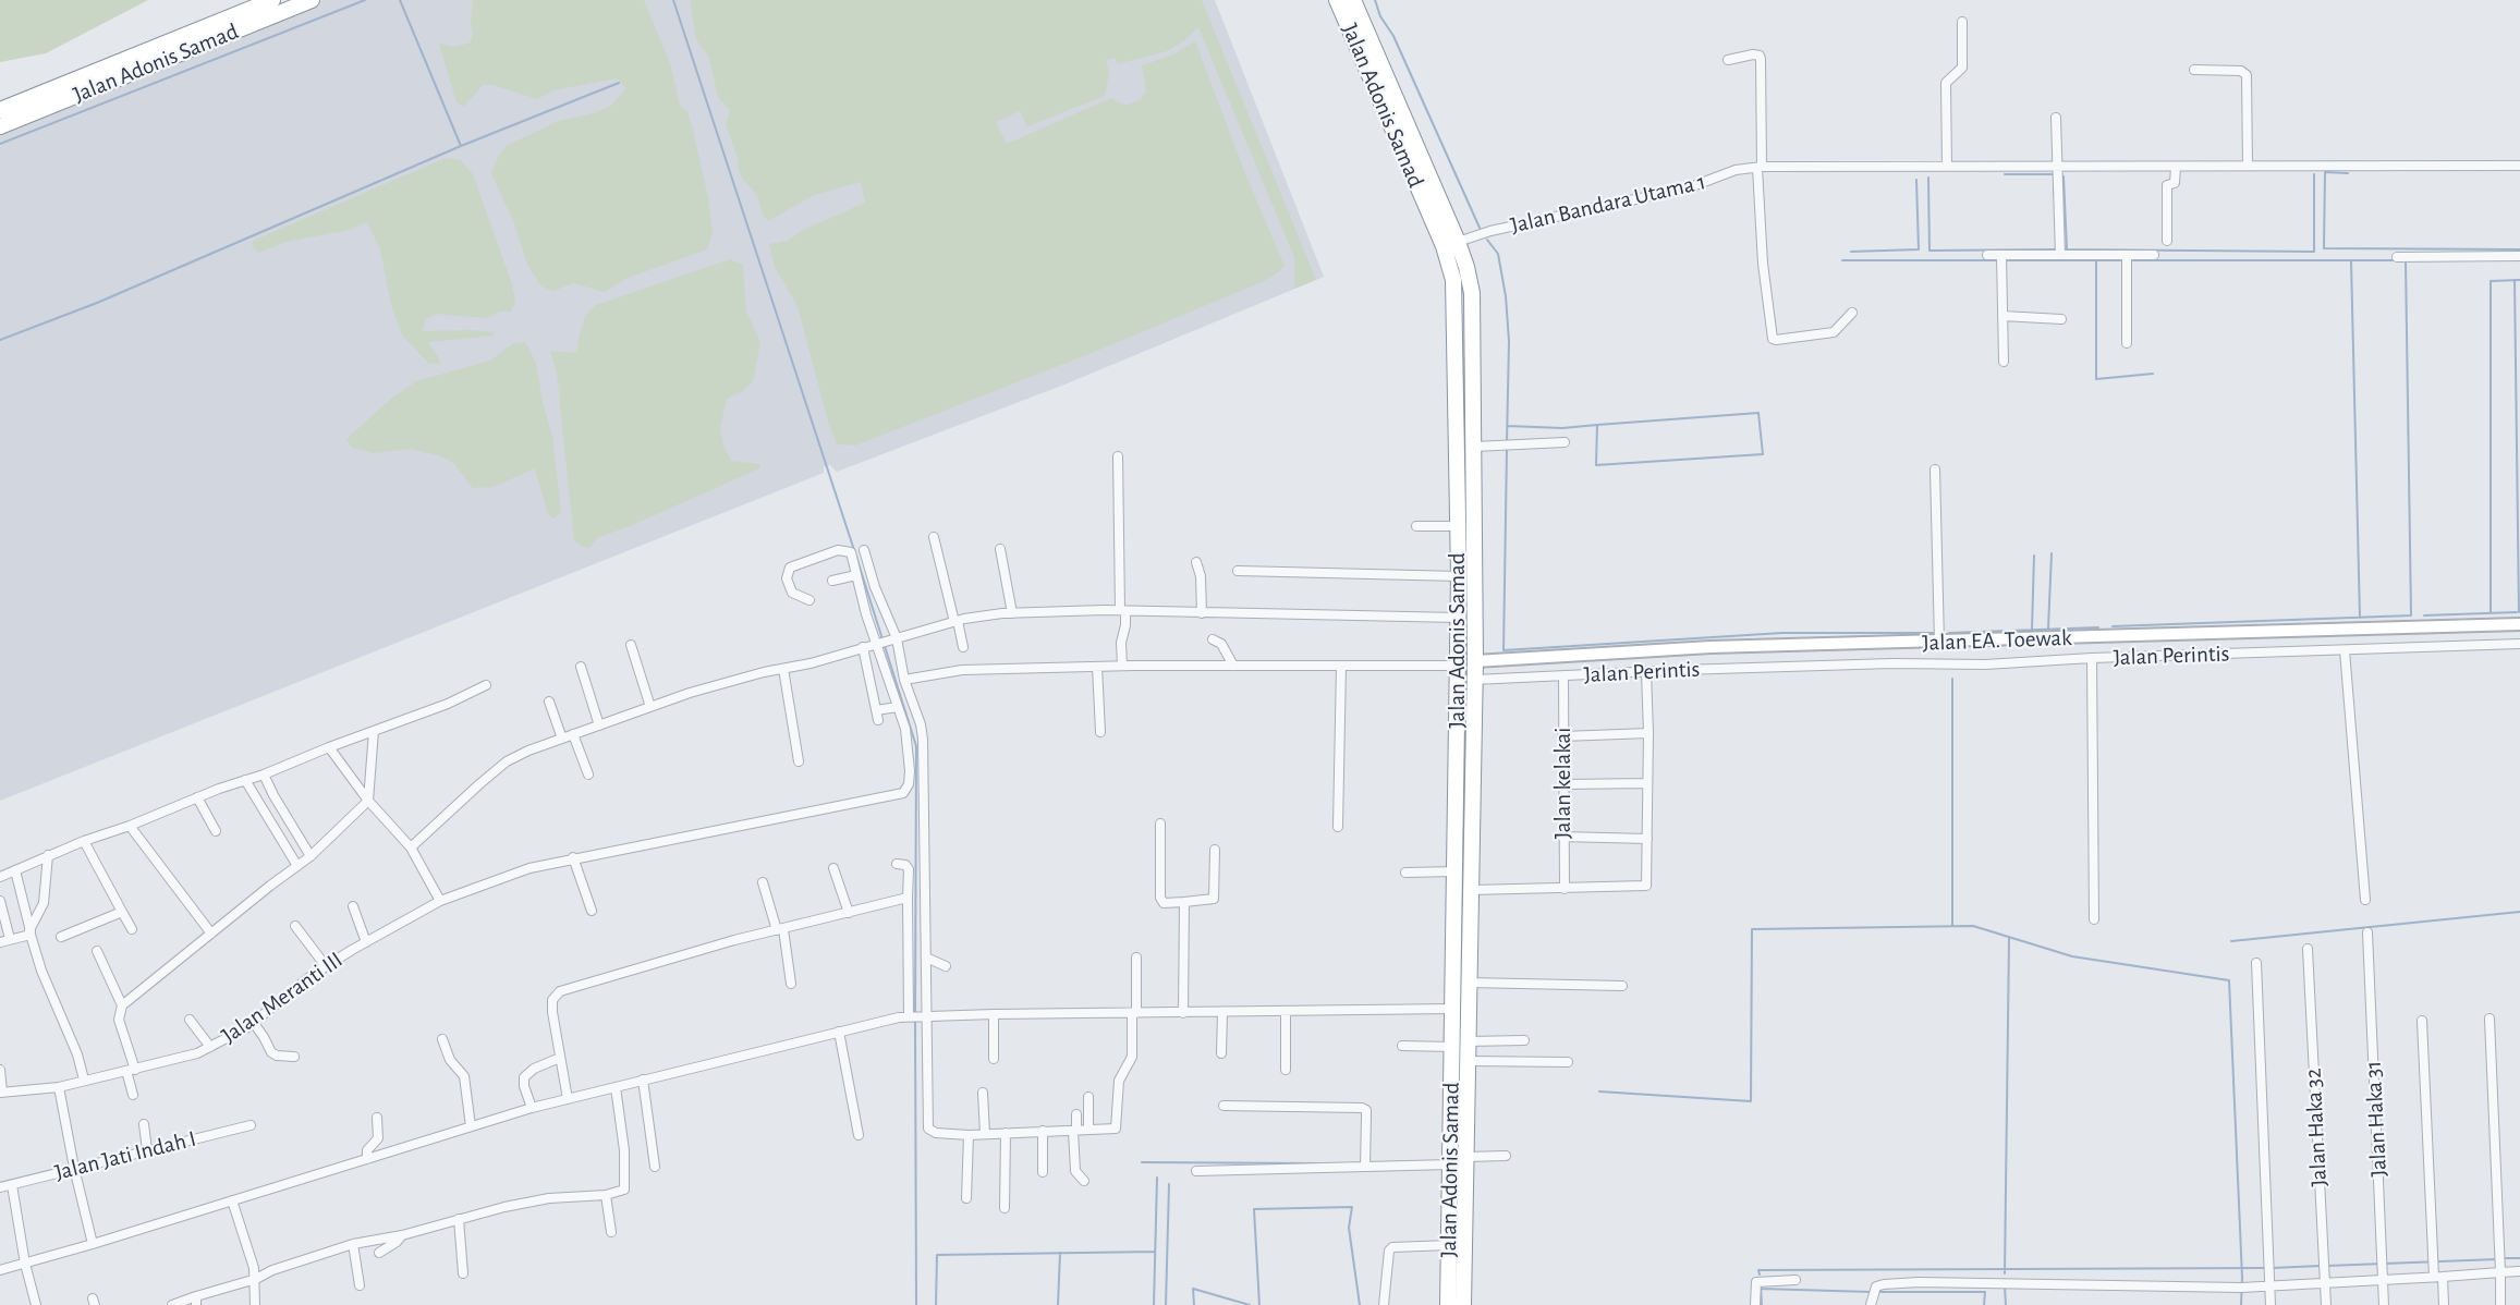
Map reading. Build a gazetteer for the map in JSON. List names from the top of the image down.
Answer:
{
  "streets": {
    "highway": ["Jalan Adonis Samad"],
    "street": [
      "Jalan Bandara Utama 1",
      "Jalan EA. Toewak",
      "Jalan Perintis",
      "Jalan kelakai",
      "Jalan Meranti III",
      "Jalan Haka 31",
      "Jalan Haka 32",
      "Jalan Jati Indah I"
    ]
  },
  "crossings": [
    ["Jalan Perintis", "Jalan kelakai"]
  ]
}
